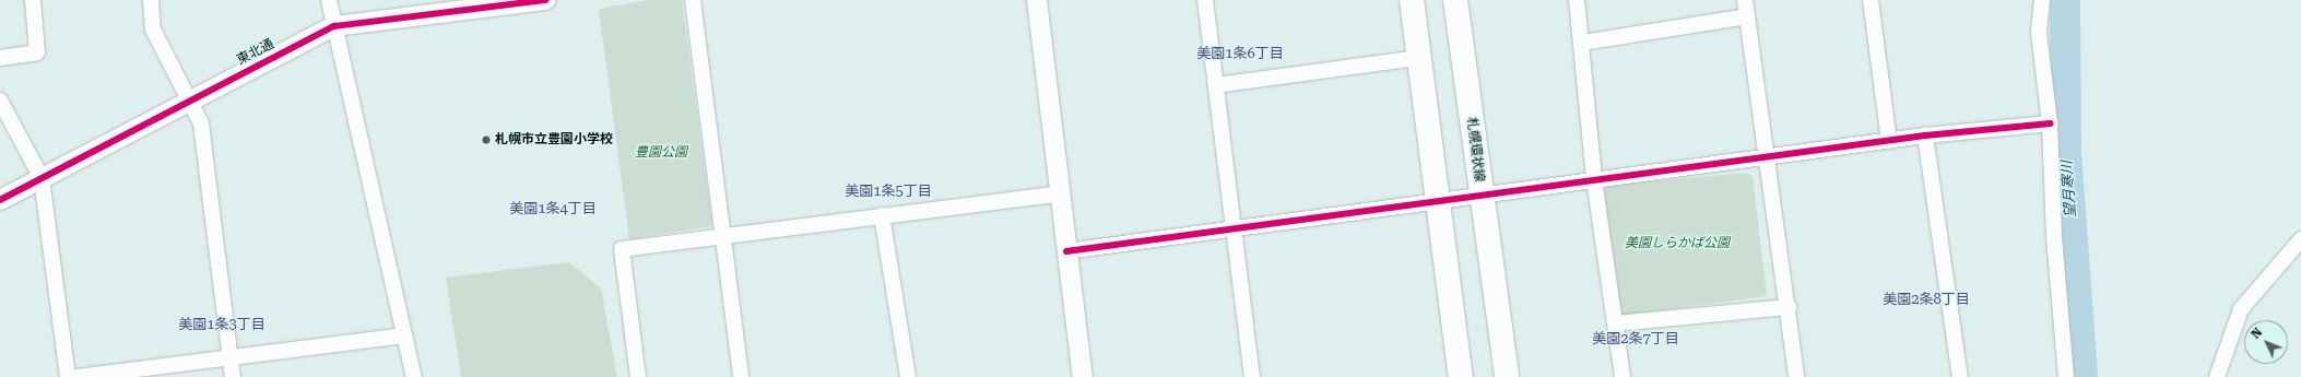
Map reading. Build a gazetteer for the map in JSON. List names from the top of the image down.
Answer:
{
  "streets": {
    "main road": ["札幌環状線"],
    "street": ["東北通"]
  },
  "districts": [
    "美園1条6丁目",
    "美園1条5丁目",
    "美園1条4丁目",
    "美園2条8丁目",
    "美園1条3丁目",
    "美園2条7丁目"
  ],
  "water": ["望月寒川"],
  "parks": ["豊園公園", "美園しらかば公園"],
  "places": ["札幌市立豊園小学校"],
  "north": "top left"
}
